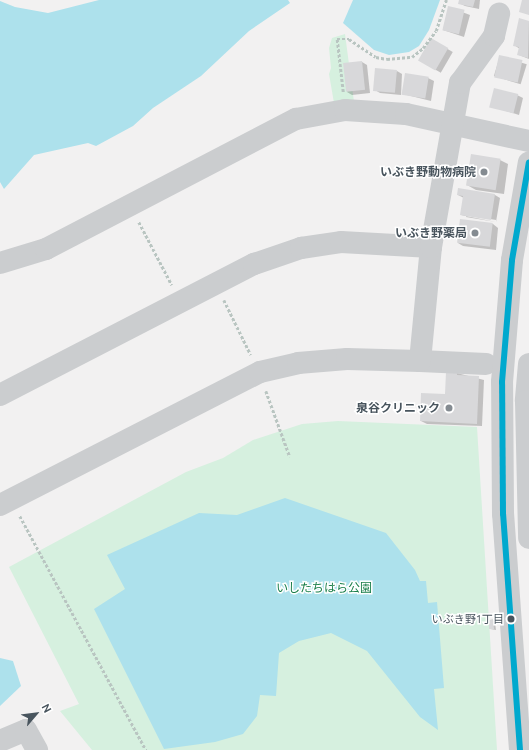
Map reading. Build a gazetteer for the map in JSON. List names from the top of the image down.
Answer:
{
  "parks": ["いしたちはら公園"],
  "places": [
    "いぶき野動物病院",
    "いぶき野薬局",
    "泉谷クリニック",
    "いぶき野1丁目"
  ],
  "north": "top right"
}
